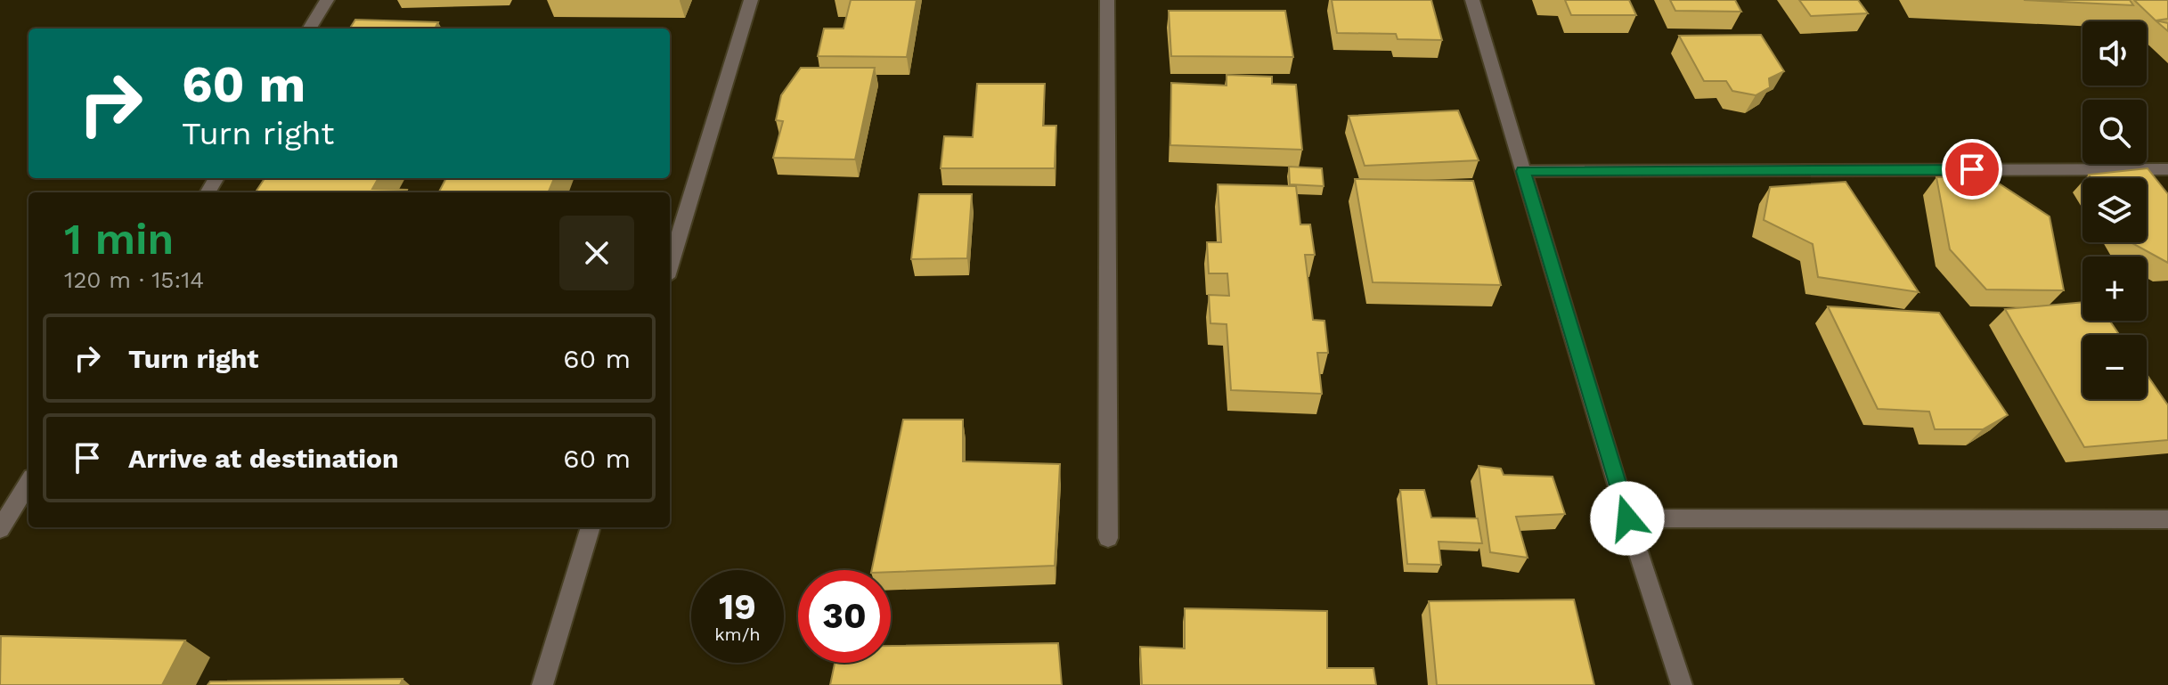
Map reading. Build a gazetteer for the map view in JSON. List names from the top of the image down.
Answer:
{
  "page": {
    "map_buttons": ["+", "−"],
    "turn": ["60 m", "Turn right"],
    "heading": ["1 min", "120 m · 15:14"],
    "list": [
      {
        "name": "Turn right",
        "value": "60 m"
      },
      {
        "name": "Arrive at destination",
        "value": "60 m"
      }
    ],
    "speed": "19 km/h",
    "limit": "30"
  }
}
